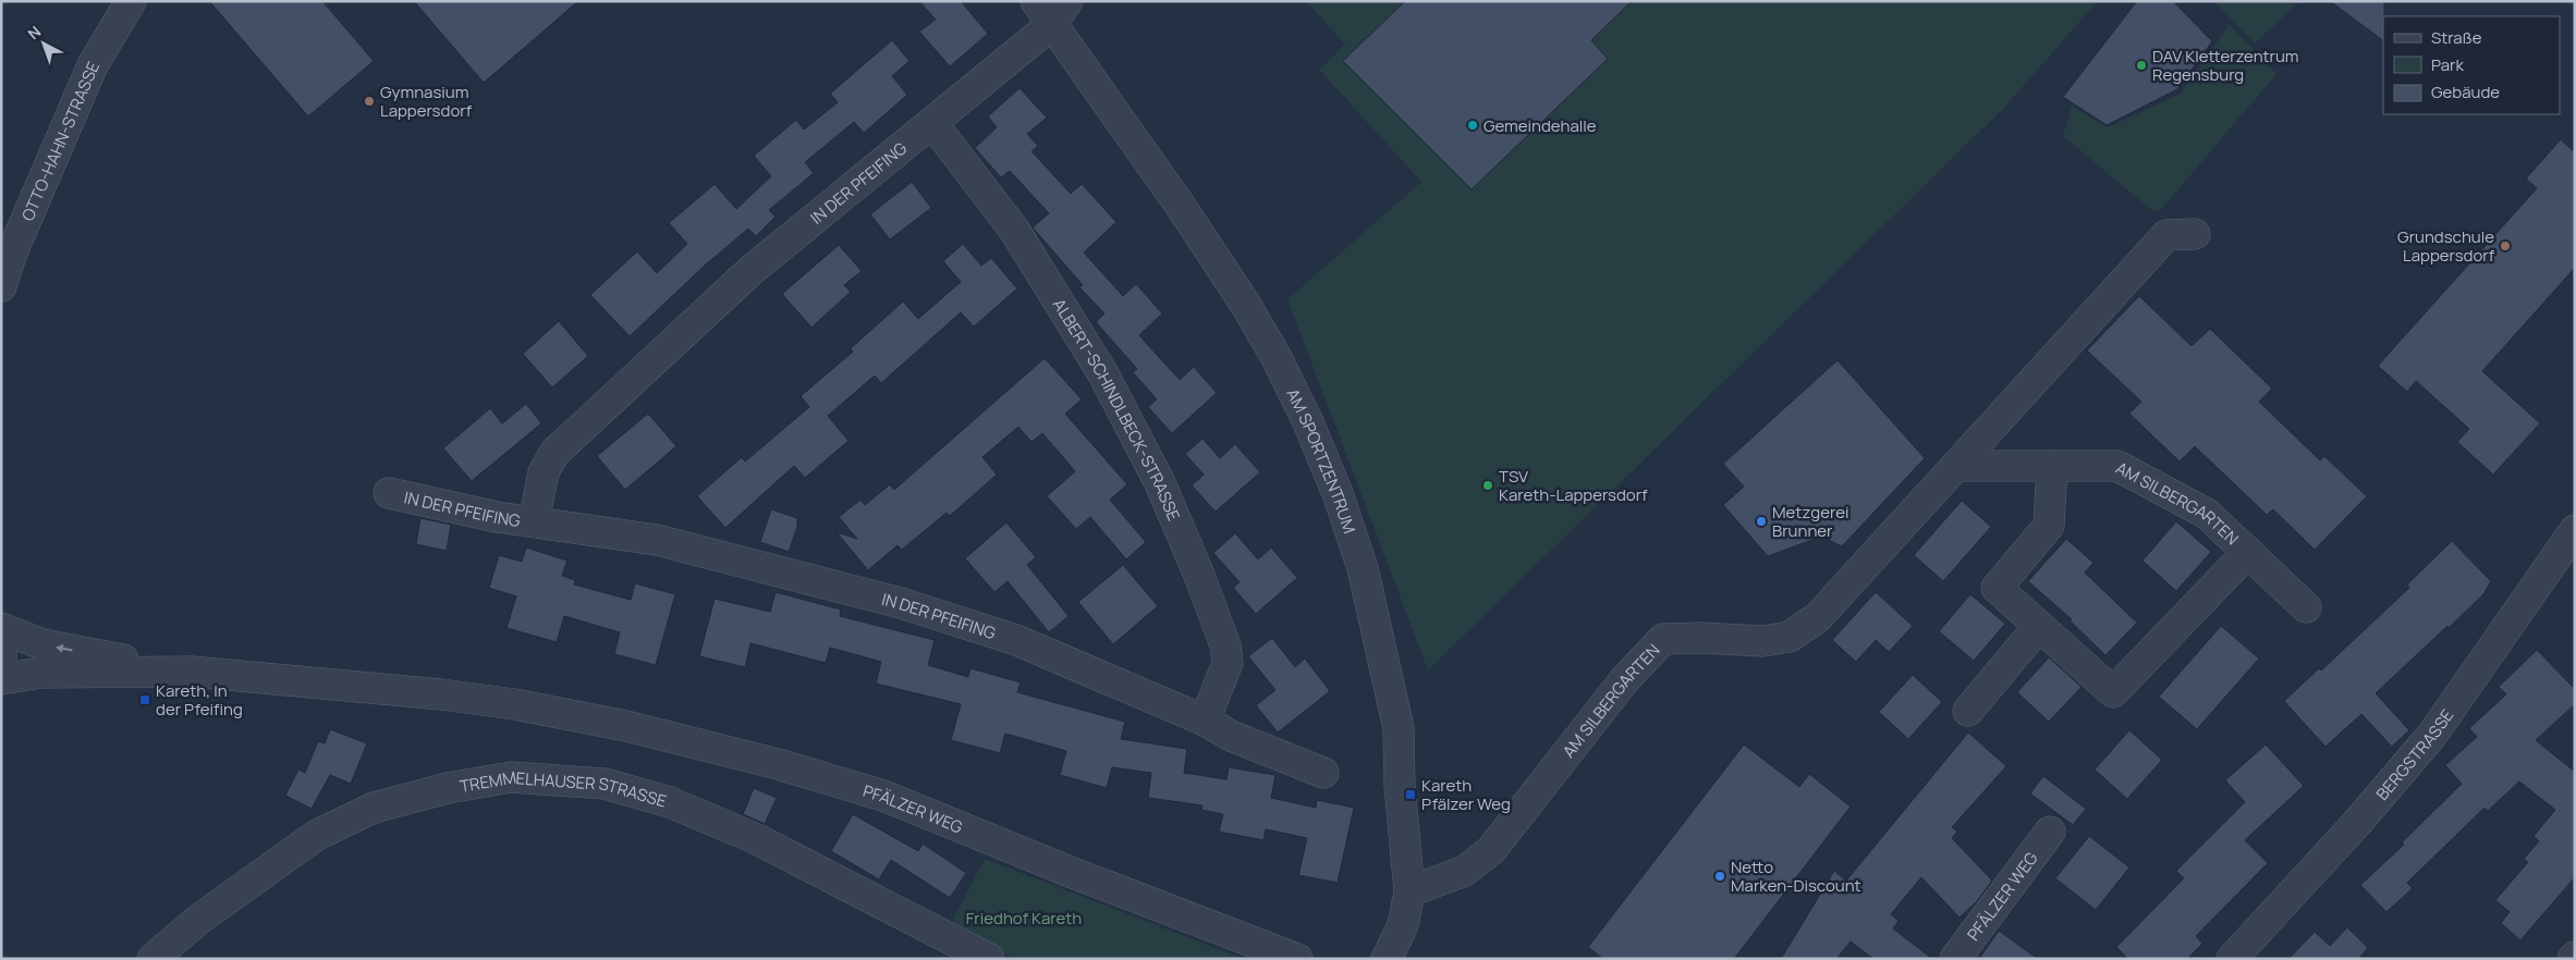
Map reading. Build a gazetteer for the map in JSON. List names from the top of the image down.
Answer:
{
  "streets": {
    "street": [
      "OTTO-HAHN-STRASSE",
      "IN DER PFEIFING",
      "ALBERT-SCHINDLBECK-STRASSE",
      "AM SPORTZENTRUM",
      "AM SILBERGARTEN",
      "BERGSTRASSE",
      "TREMMELHAUSER STRASSE",
      "PFÄLZER WEG"
    ]
  },
  "crossings": [
    ["IN DER PFEIFING", "ALBERT-SCHINDLBECK-STRASSE"],
    ["IN DER PFEIFING", "AM SPORTZENTRUM"],
    ["AM SPORTZENTRUM", "AM SILBERGARTEN"]
  ],
  "parks": ["Friedhof Kareth"],
  "places": {
    "other": [
      "DAV Kletterzentrum Regensburg",
      "Gymnasium Lappersdorf",
      "Gemeindehalle",
      "Grundschule Lappersdorf",
      "TSV Kareth-Lappersdorf",
      "Metzgerei Brunner",
      "Netto Marken-Discount"
    ],
    "transit": ["Kareth, In der Pfeifing", "Kareth Pfälzer Weg"]
  },
  "legend": ["Straße", "Park", "Gebäude"],
  "north": "top left"
}
